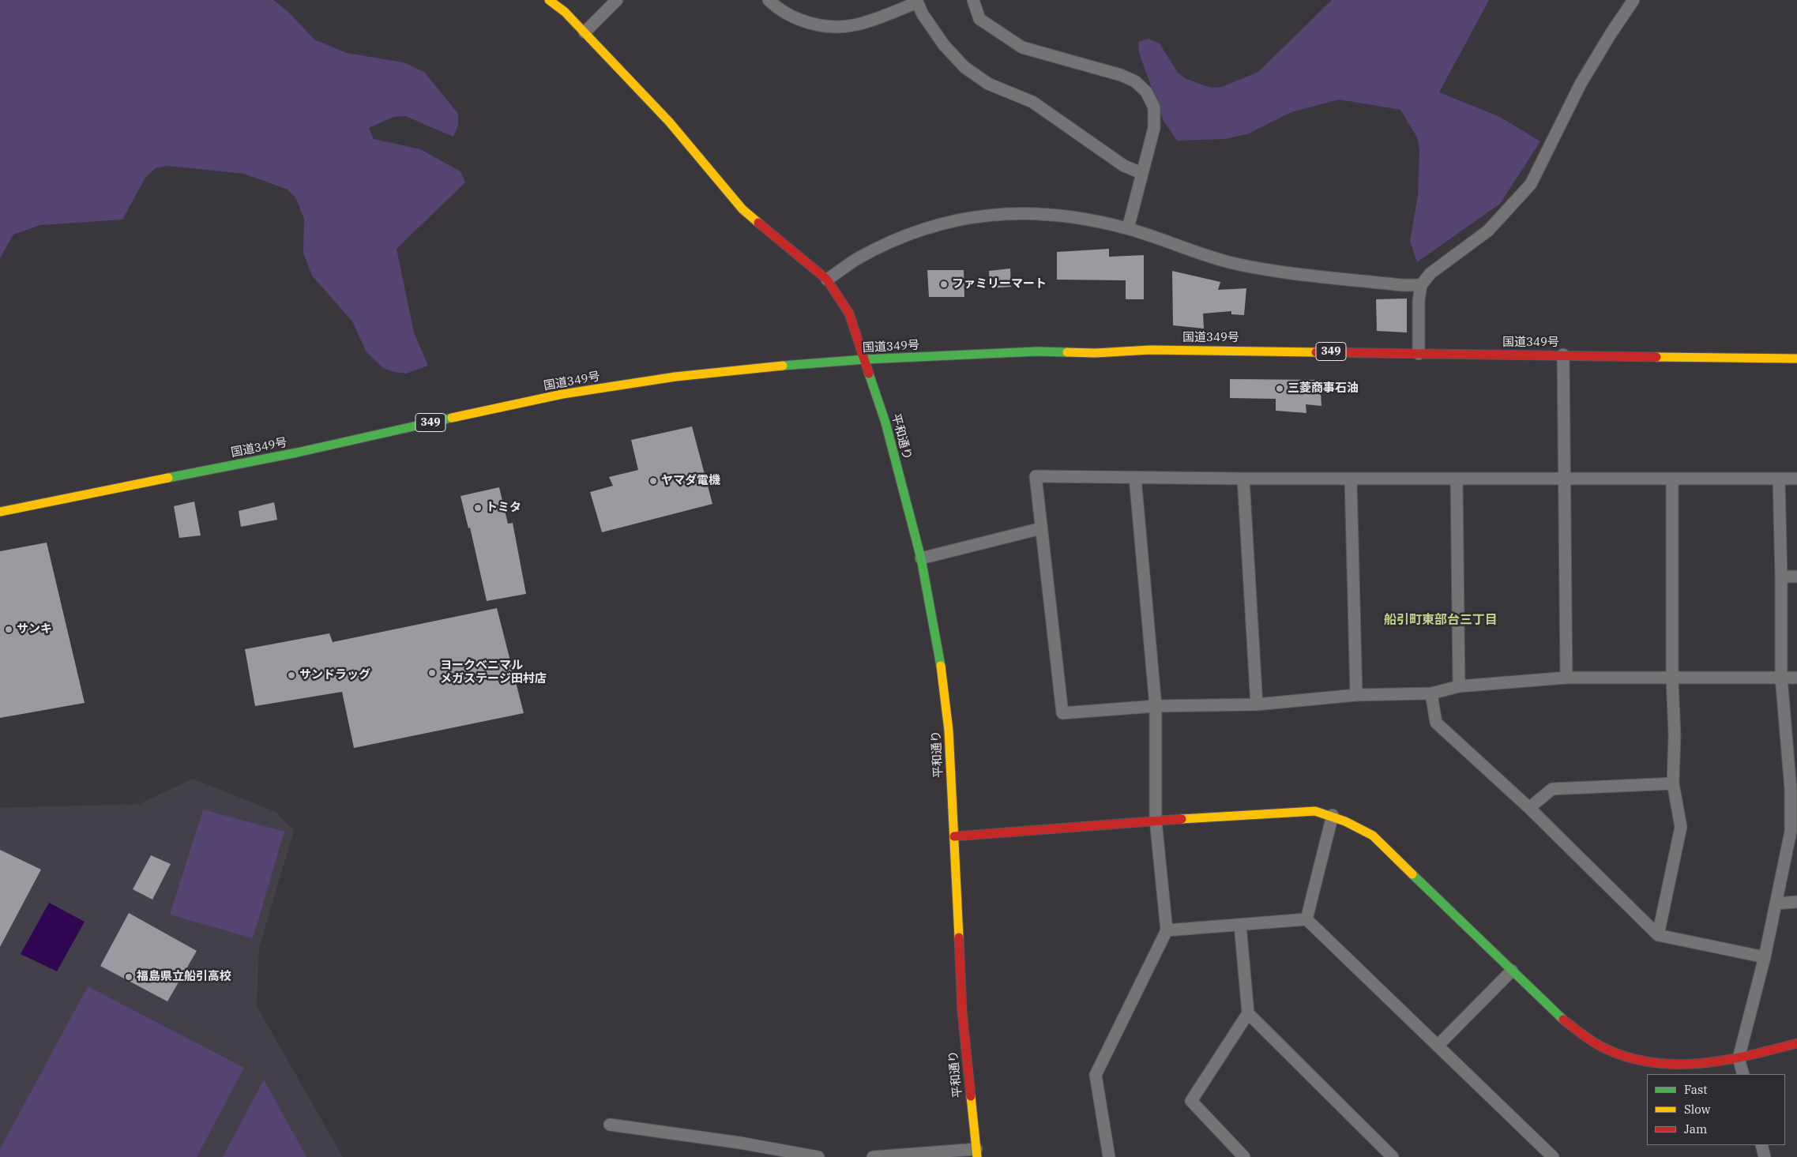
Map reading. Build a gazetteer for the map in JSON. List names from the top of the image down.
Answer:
{
  "streets": {
    "main road": ["国道349号", "349", "平和通り"]
  },
  "crossings": [
    ["国道349号", "平和通り"]
  ],
  "districts": ["船引町東部台三丁目"],
  "places": [
    "ファミリーマート",
    "三菱商事石油",
    "ヤマダ電機",
    "トミタ",
    "サンキ",
    "ヨークベニマル メガステージ田村店",
    "サンドラッグ",
    "福島県立船引高校"
  ],
  "legend": ["Fast", "Slow", "Jam"]
}
